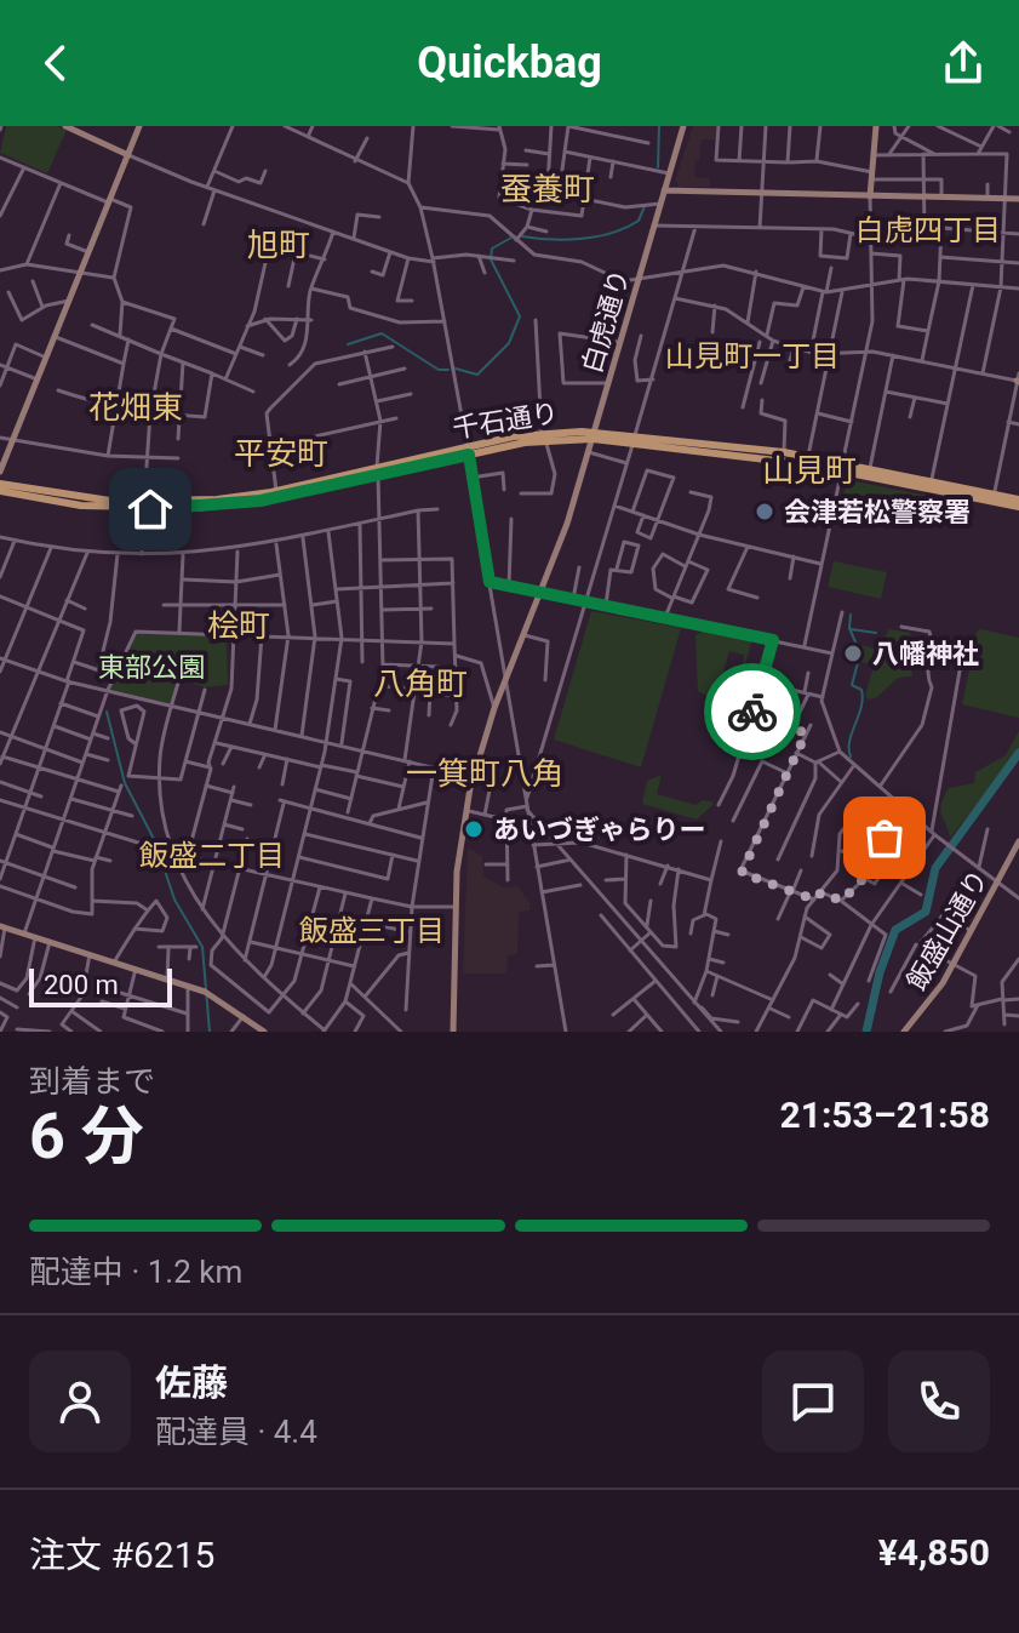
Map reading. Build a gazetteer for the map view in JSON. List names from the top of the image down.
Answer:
{
  "streets": {
    "main road": ["千石通り"],
    "street": ["白虎通り", "飯盛山通り"]
  },
  "crossings": [
    ["白虎通り", "千石通り"]
  ],
  "districts": [
    "蚕養町",
    "白虎四丁目",
    "旭町",
    "山見町一丁目",
    "花畑東",
    "平安町",
    "山見町",
    "桧町",
    "八角町",
    "一箕町八角",
    "飯盛二丁目",
    "飯盛三丁目"
  ],
  "parks": ["東部公園"],
  "places": ["会津若松警察署", "八幡神社", "あいづぎゃらりー"],
  "scale_bar": "200 m",
  "page": {
    "header": "Quickbag",
    "scale": "200 m",
    "heading": ["6 分", "到着まで", "21:53–21:58"],
    "panel": [
      "佐藤",
      "配達員 · 4.4",
      "注文 #6215",
      "¥4,850"
    ],
    "bar": "配達中 · 1.2 km"
  }
}
